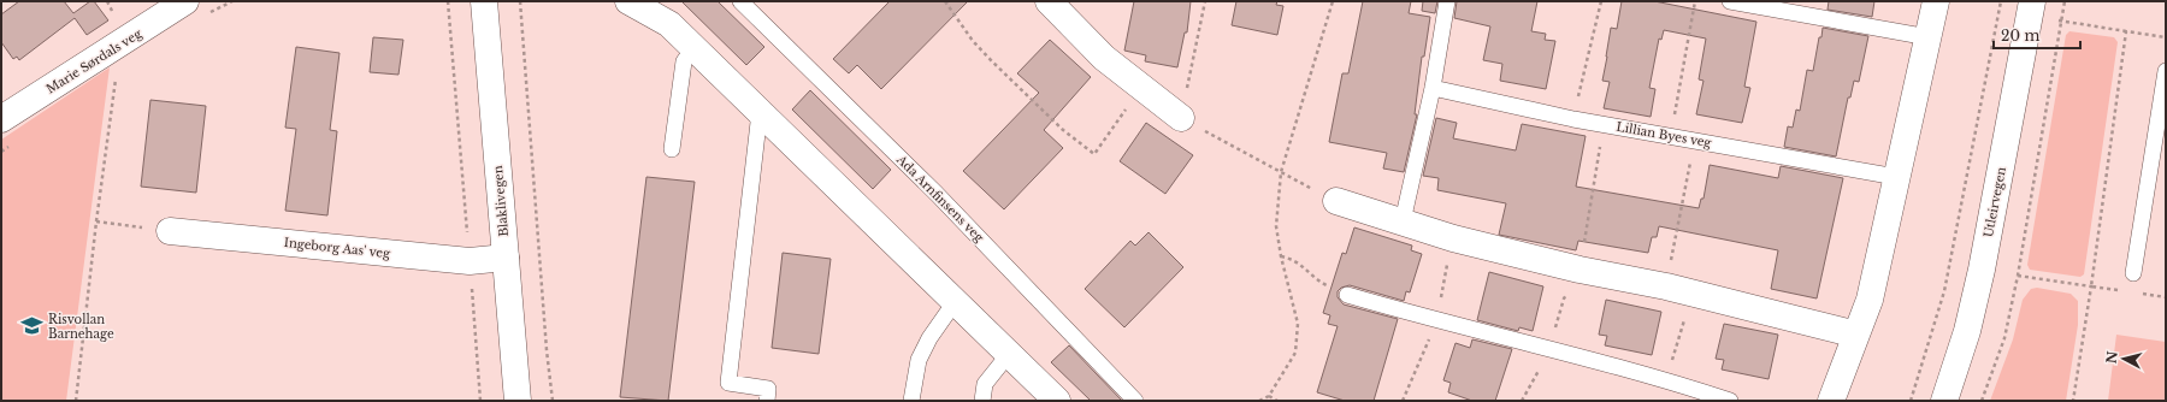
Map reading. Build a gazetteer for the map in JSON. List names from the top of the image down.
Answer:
{
  "streets": {
    "street": [
      "Marie Sørdals veg",
      "Blaklivegen",
      "Utleirvegen",
      "Ingeborg Aas' veg"
    ],
    "lane": ["Lillian Byes veg", "Ada Arnfinsens veg"]
  },
  "crossings": [
    ["Blaklivegen", "Ingeborg Aas' veg"]
  ],
  "places": {
    "school or university": ["Risvollan Barnehage"]
  },
  "scale_bar": "20 m",
  "north": "left"
}
